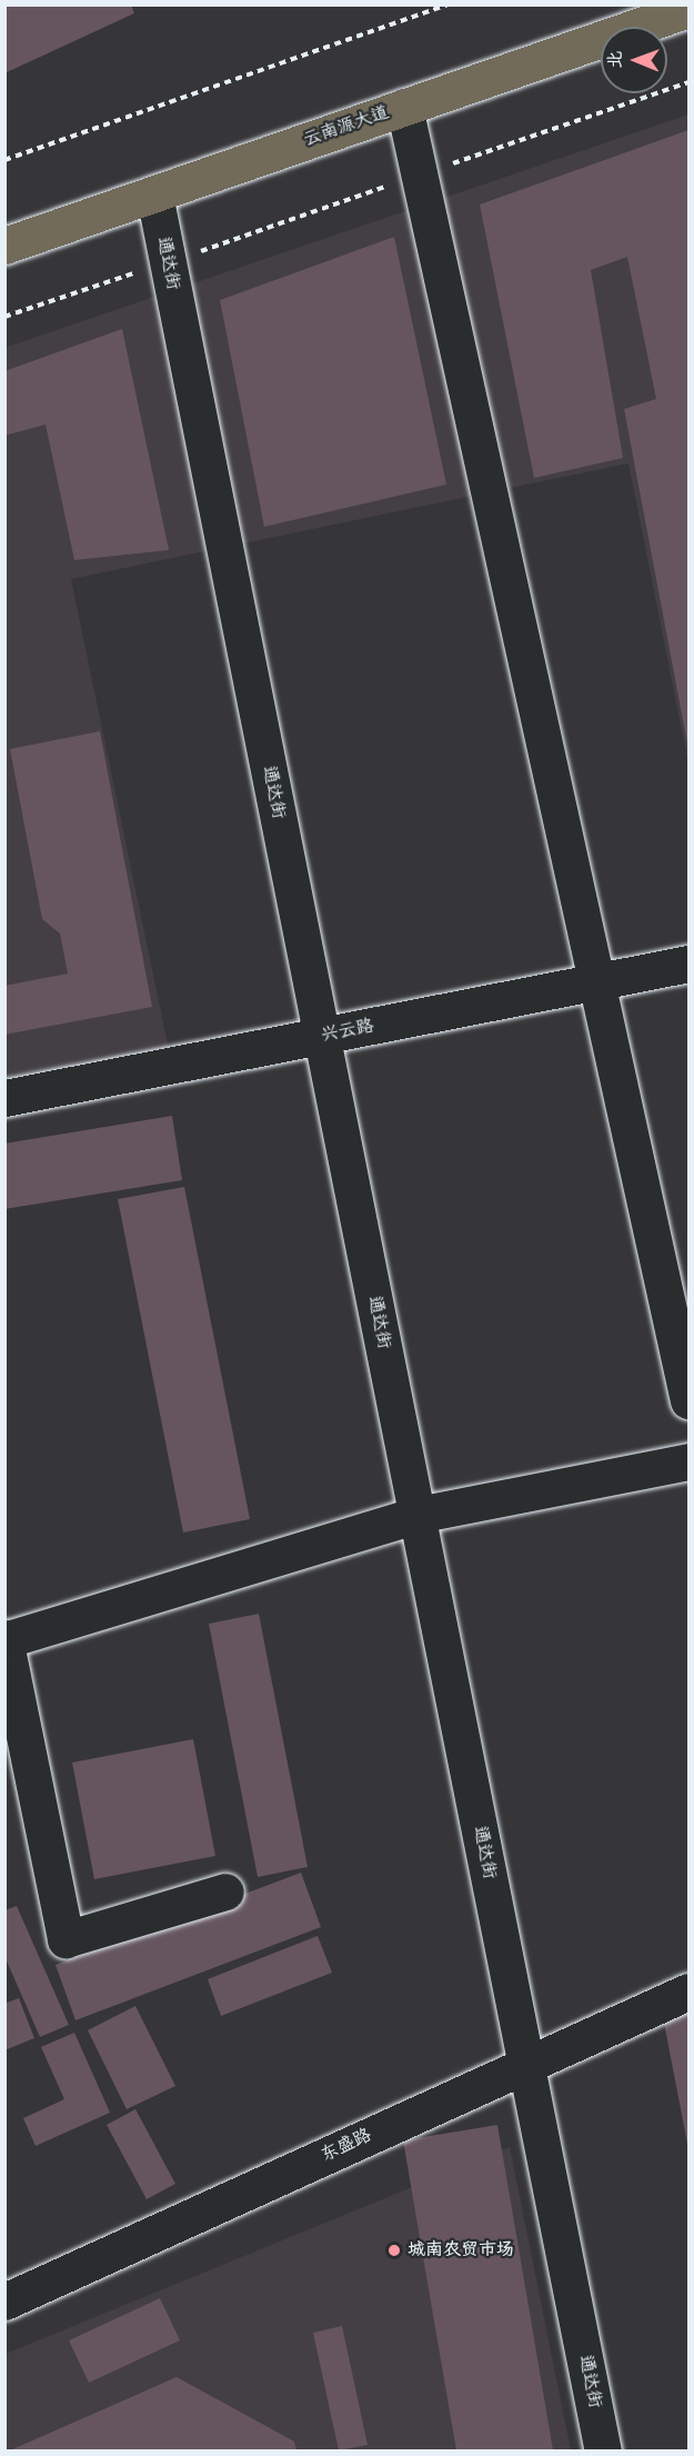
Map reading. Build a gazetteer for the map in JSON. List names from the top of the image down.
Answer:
{
  "streets": {
    "main road": ["云南源大道"],
    "street": ["通达街", "兴云路", "东盛路"]
  },
  "crossings": [
    ["云南源大道", "通达街"],
    ["通达街", "兴云路"],
    ["通达街", "东盛路"]
  ],
  "places": ["城南农贸市场"],
  "north": "left"
}
